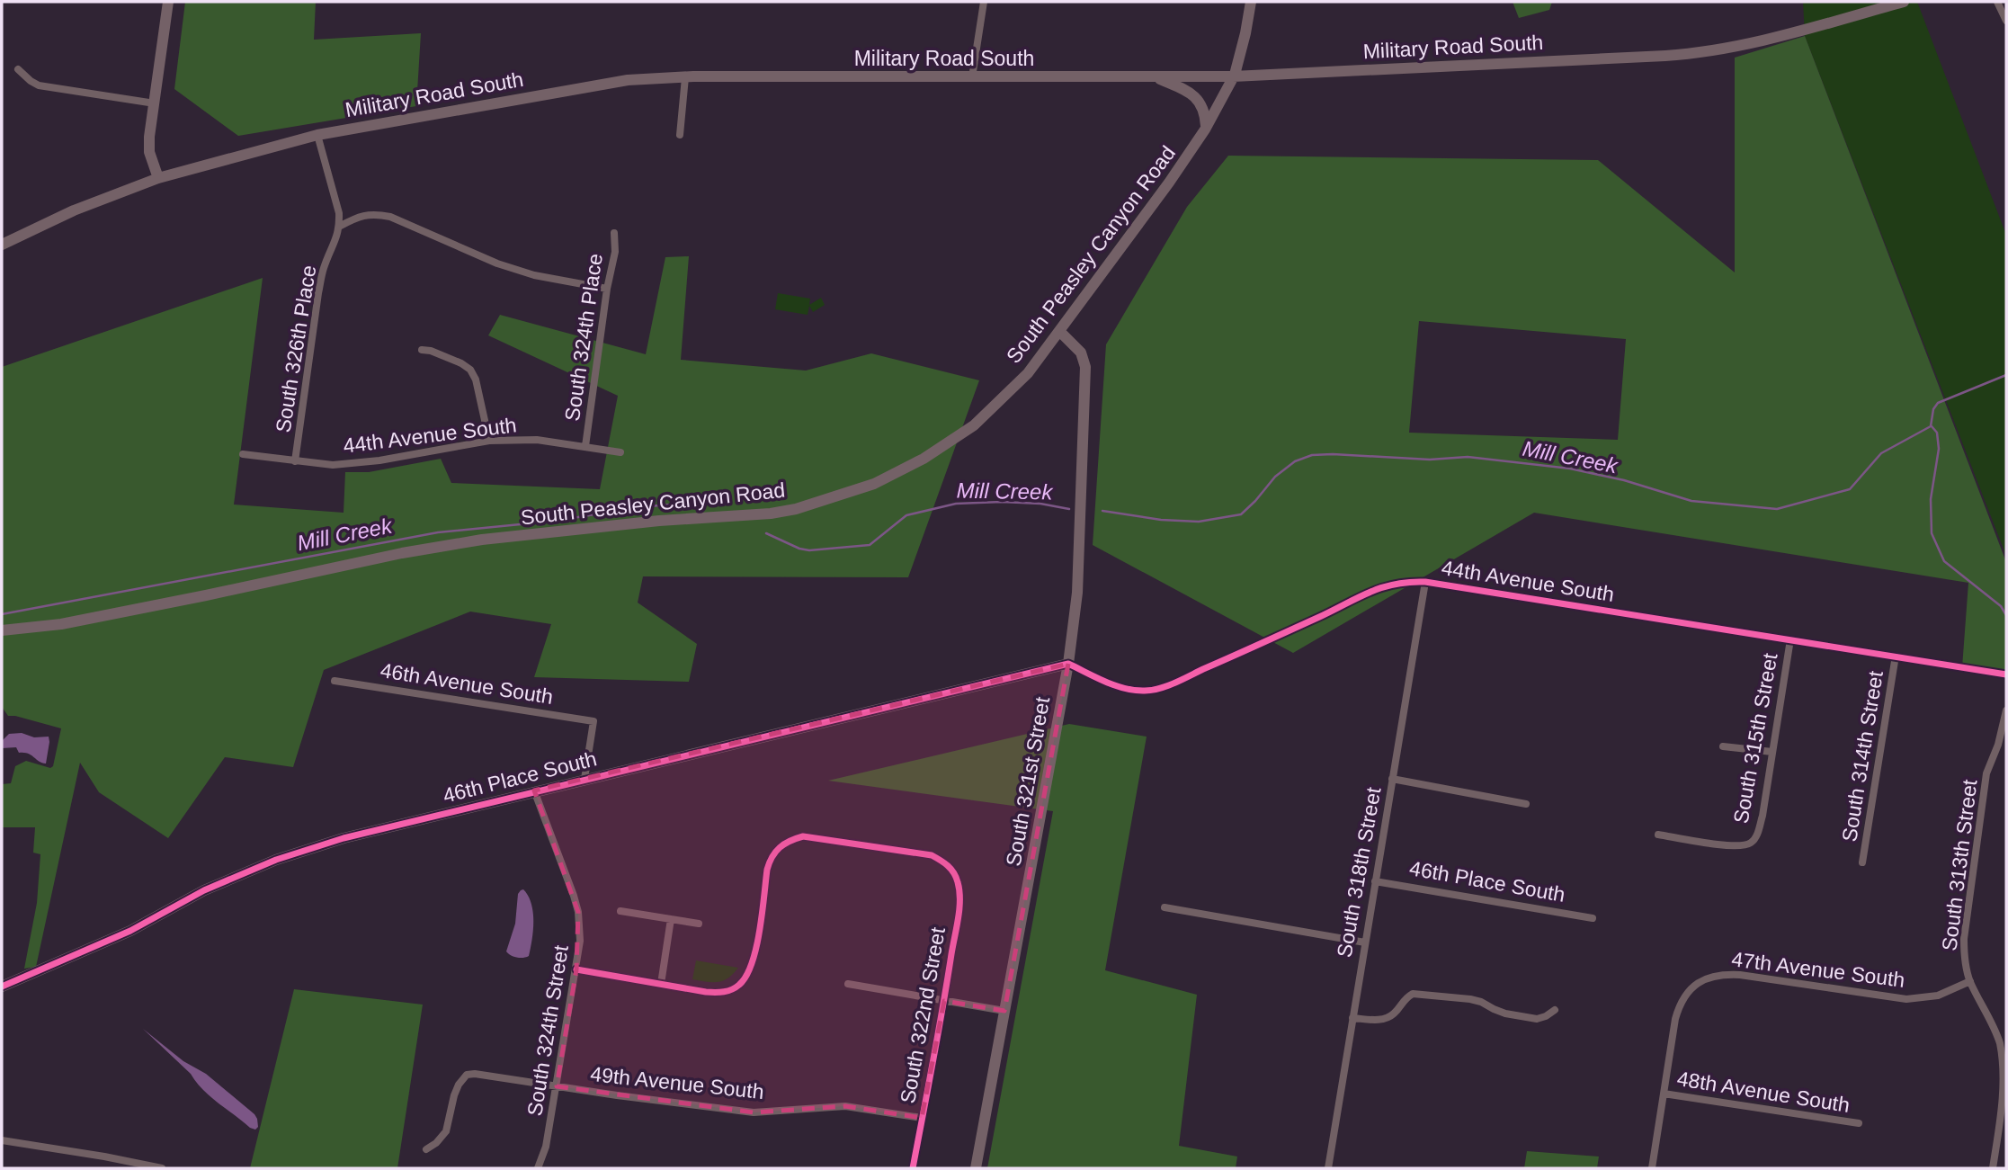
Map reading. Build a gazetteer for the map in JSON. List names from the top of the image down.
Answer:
{
  "streets": {
    "main road": [
      "Military Road South",
      "South Peasley Canyon Road",
      "46th Place South",
      "South 321st Street"
    ],
    "street": [
      "South 324th Place",
      "South 326th Place",
      "44th Avenue South",
      "46th Avenue South",
      "South 315th Street",
      "South 314th Street",
      "South 313th Street",
      "South 318th Street",
      "47th Avenue South",
      "South 322nd Street",
      "South 324th Street",
      "49th Avenue South",
      "48th Avenue South"
    ]
  },
  "crossings": [
    ["Military Road South", "South Peasley Canyon Road"],
    ["Military Road South", "South 326th Place"],
    ["South Peasley Canyon Road", "South 321st Street"],
    ["South 324th Place", "44th Avenue South"],
    ["South 326th Place", "44th Avenue South"],
    ["44th Avenue South", "South 315th Street"],
    ["44th Avenue South", "South 314th Street"],
    ["44th Avenue South", "46th Place South"],
    ["44th Avenue South", "South 321st Street"],
    ["44th Avenue South", "South 318th Street"],
    ["46th Avenue South", "46th Place South"],
    ["46th Place South", "South 321st Street"],
    ["46th Place South", "South 318th Street"],
    ["46th Place South", "South 324th Street"],
    ["South 313th Street", "47th Avenue South"],
    ["47th Avenue South", "48th Avenue South"],
    ["South 322nd Street", "49th Avenue South"],
    ["South 324th Street", "49th Avenue South"]
  ],
  "water": ["Mill Creek"]
}
